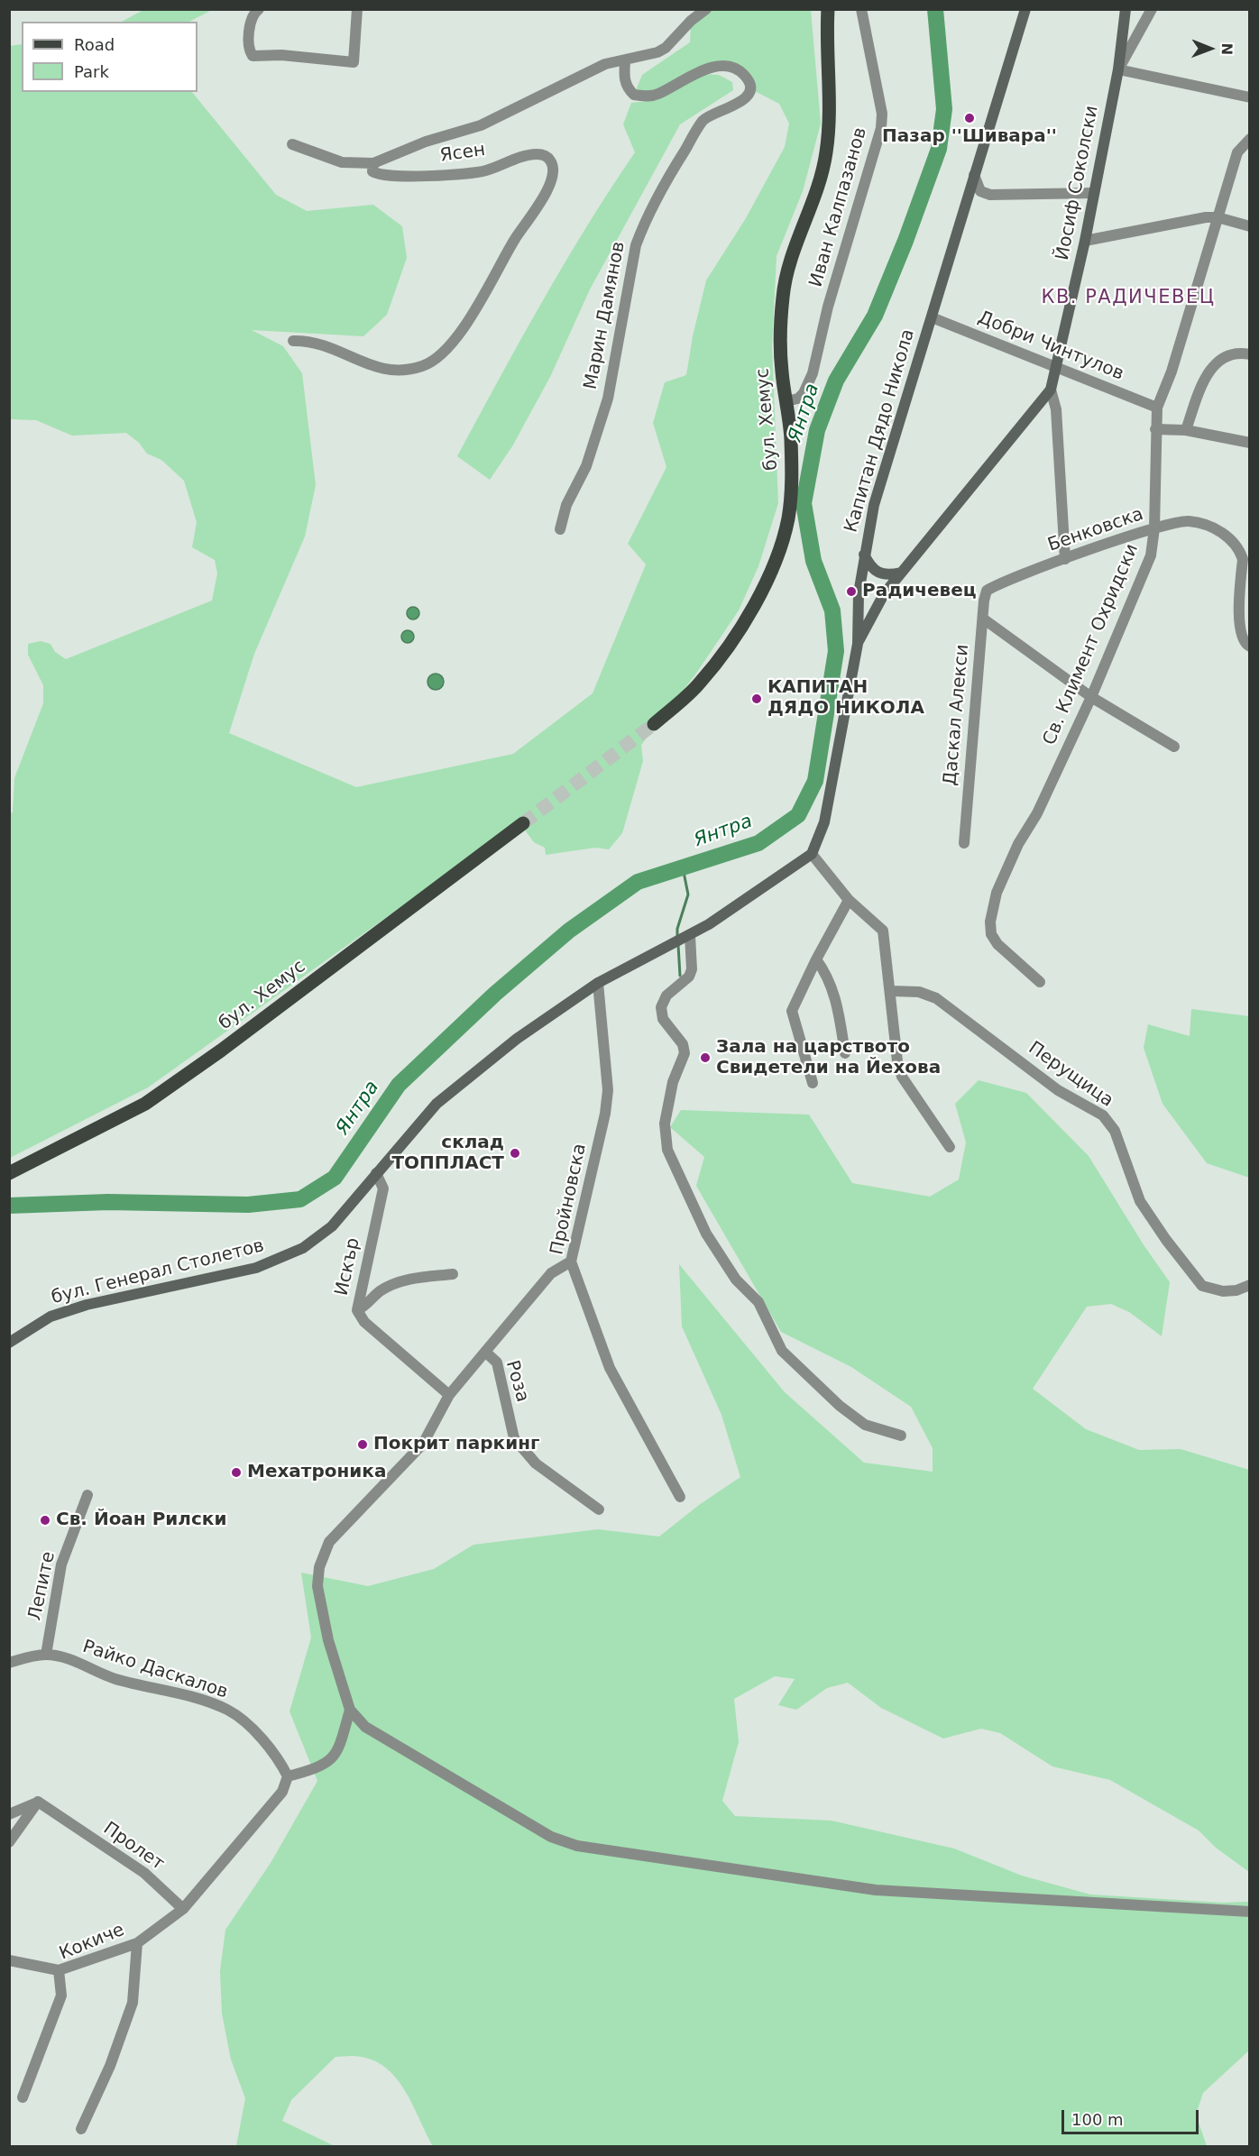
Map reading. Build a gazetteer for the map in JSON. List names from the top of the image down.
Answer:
{
  "streets": {
    "main road": ["бул. Хемус"],
    "street": [
      "Ясен",
      "Йосиф Соколски",
      "Иван Калпазанов",
      "Марин Дамянов",
      "Добри Чинтулов",
      "Капитан Дядо Никола",
      "Бенковска",
      "Св. Климент Охридски",
      "Даскал Алекси",
      "Перущица",
      "Пройновска",
      "Искър",
      "бул. Генерал Столетов",
      "Роза",
      "Лепите",
      "Райко Даскалов",
      "Пролет",
      "Кокиче"
    ]
  },
  "crossings": [
    ["Ясен", "Марин Дамянов"],
    ["Йосиф Соколски", "Добри Чинтулов"],
    ["Йосиф Соколски", "Капитан Дядо Никола"],
    ["Иван Калпазанов", "бул. Хемус"],
    ["Добри Чинтулов", "Капитан Дядо Никола"],
    ["Добри Чинтулов", "Св. Климент Охридски"],
    ["Бенковска", "Св. Климент Охридски"],
    ["Бенковска", "Даскал Алекси"],
    ["Пройновска", "бул. Генерал Столетов"],
    ["Пройновска", "Роза"],
    ["Искър", "бул. Генерал Столетов"],
    ["Лепите", "Райко Даскалов"]
  ],
  "districts": ["КВ. РАДИЧЕВЕЦ"],
  "water": ["Янтра"],
  "places": [
    "Пазар ''Шивара''",
    "Радичевец",
    "КАПИТАН ДЯДО НИКОЛА",
    "Зала на царството Свидетели на Йехова",
    "склад ТОППЛАСТ",
    "Покрит паркинг",
    "Мехатроника",
    "Св. Йоан Рилски"
  ],
  "legend": ["Road", "Park"],
  "scale_bar": "100 m",
  "north": "right"
}
